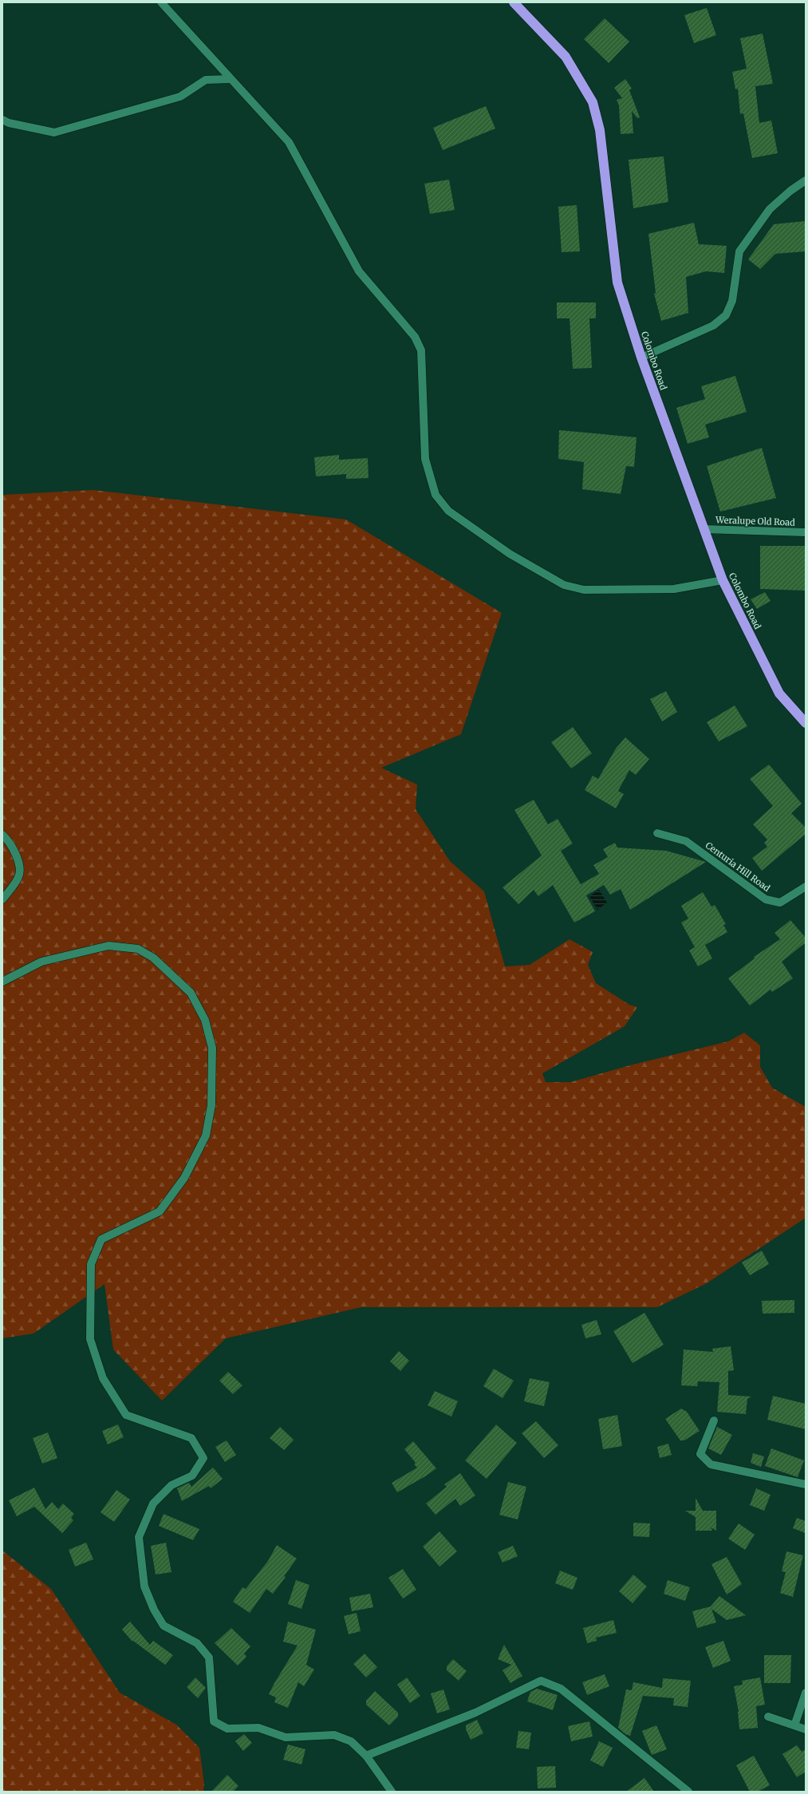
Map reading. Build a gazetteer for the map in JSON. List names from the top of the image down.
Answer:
{
  "streets": {
    "highway": ["Colombo Road"],
    "street": ["Weralupe Old Road", "Centuria Hill Road"]
  },
  "crossings": [
    ["Colombo Road", "Weralupe Old Road"]
  ]
}
